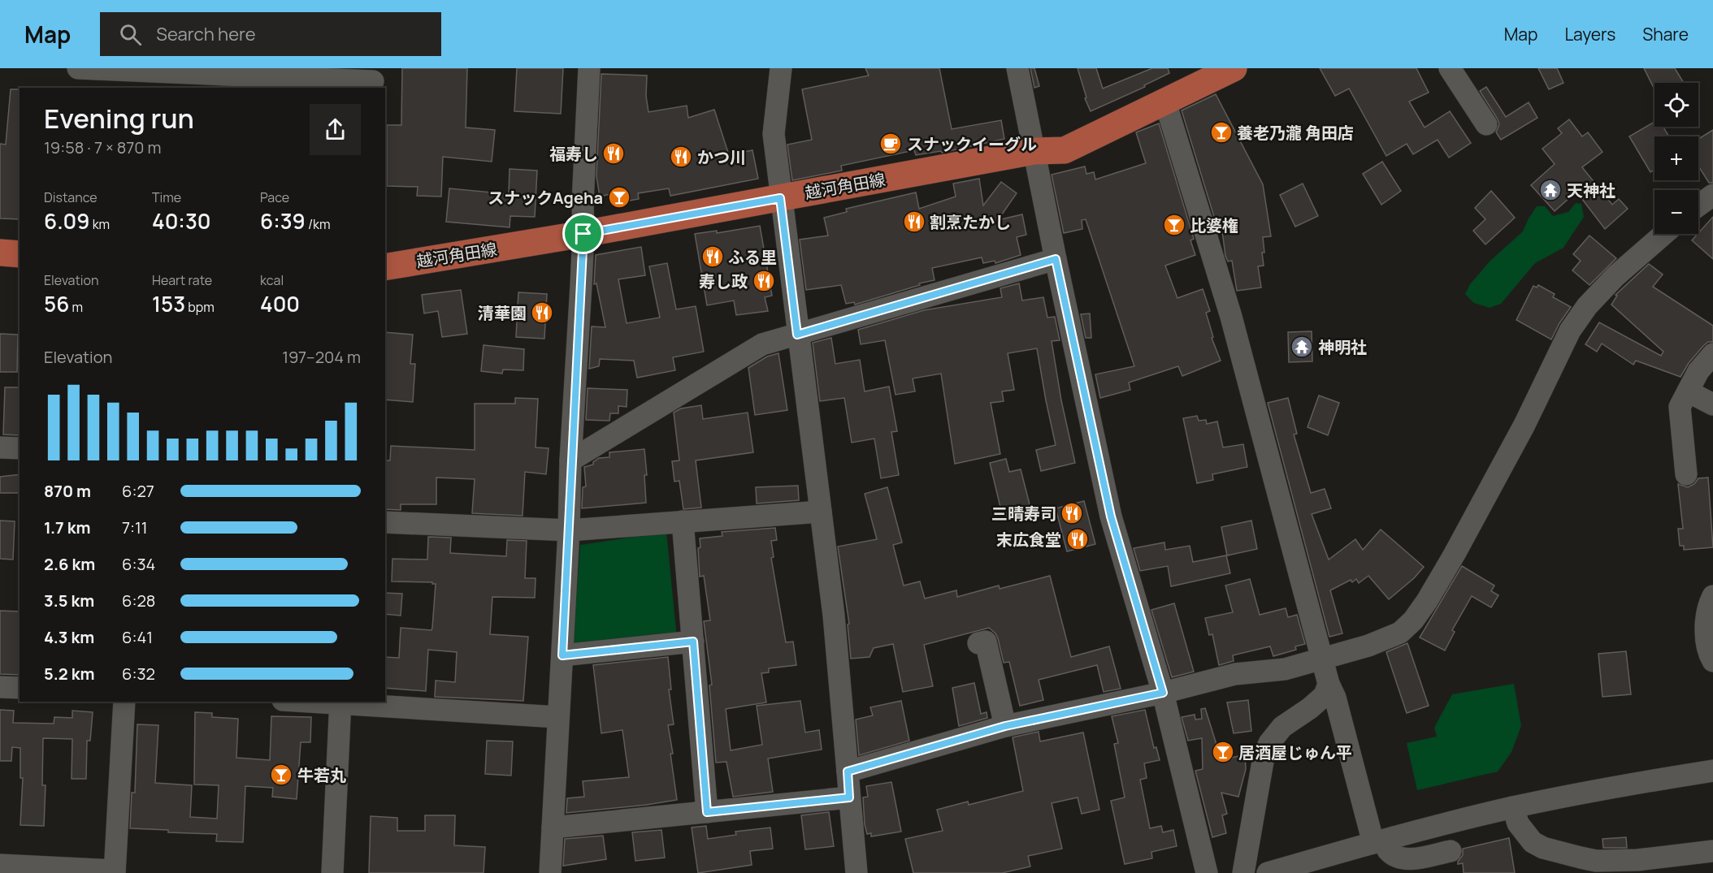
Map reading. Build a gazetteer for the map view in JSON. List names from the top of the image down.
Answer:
{
  "streets": {
    "main road": ["越河角田線"]
  },
  "places": {
    "bar": [
      "養老乃瀧 角田店",
      "スナックAgeha",
      "比婆権",
      "居酒屋じゅん平",
      "牛若丸"
    ],
    "cafe": ["スナックイーグル"],
    "restaurant": [
      "福寿し",
      "かつ川",
      "割烹たかし",
      "ふる里",
      "寿し政",
      "清華園",
      "三晴寿司",
      "末広食堂"
    ],
    "temple": ["天神社", "神明社"]
  },
  "page": {
    "header": "Map",
    "search": "Search here",
    "nav": ["Map", "Layers", "Share"],
    "map_buttons": ["+", "−"],
    "heading": ["Evening run", "19:58 · 7 × 870 m"],
    "stats": [
      ["Distance", "6.09 km"],
      ["Time", "40:30"],
      ["Pace", "6:39 /km"],
      ["Elevation", "56 m"],
      ["Heart rate", "153 bpm"],
      ["kcal", "400"]
    ],
    "chart": ["Elevation", "197–204 m"],
    "list": [
      {
        "name": "870 m",
        "note": "6:27"
      },
      {
        "name": "1.7 km",
        "note": "7:11"
      },
      {
        "name": "2.6 km",
        "note": "6:34"
      },
      {
        "name": "3.5 km",
        "note": "6:28"
      },
      {
        "name": "4.3 km",
        "note": "6:41"
      },
      {
        "name": "5.2 km",
        "note": "6:32"
      }
    ]
  }
}
